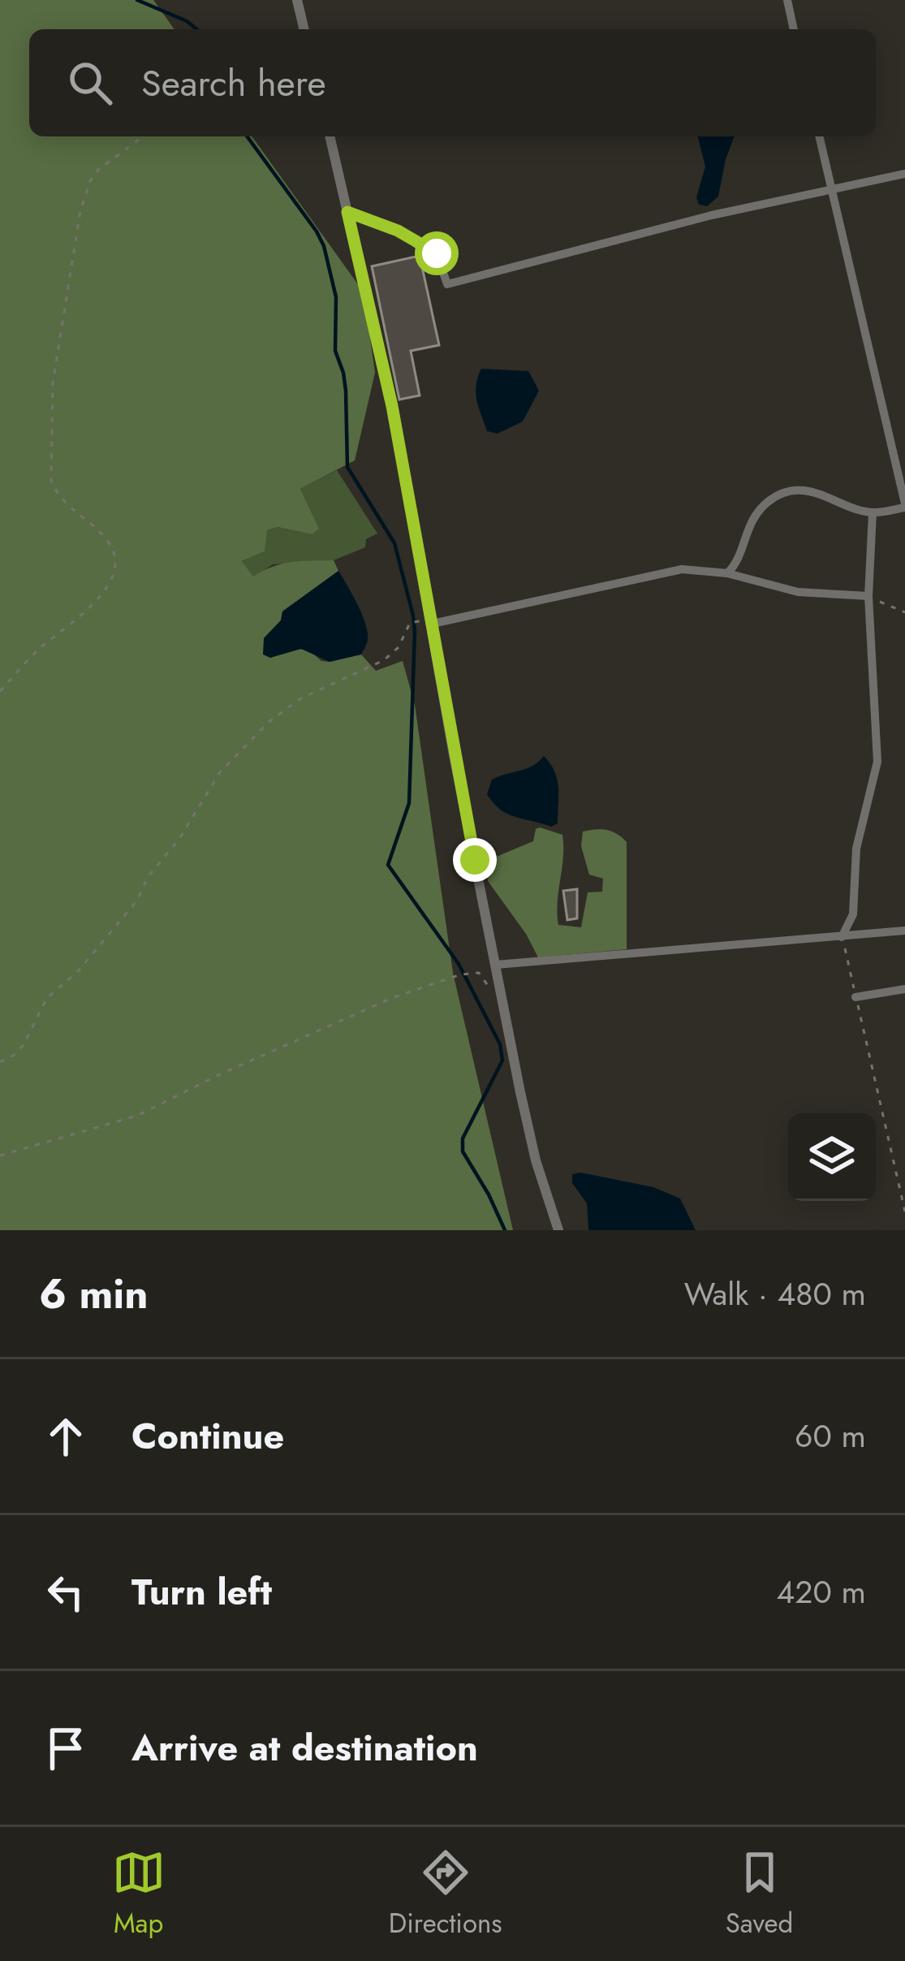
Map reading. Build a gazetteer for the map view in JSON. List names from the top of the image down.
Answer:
{
  "page": {
    "search": "Search here",
    "heading": ["6 min", "Walk · 480 m"],
    "list": [
      ["Continue", "60 m"],
      ["Turn left", "420 m"],
      "Arrive at destination"
    ],
    "nav": ["Map", "Directions", "Saved"]
  }
}
